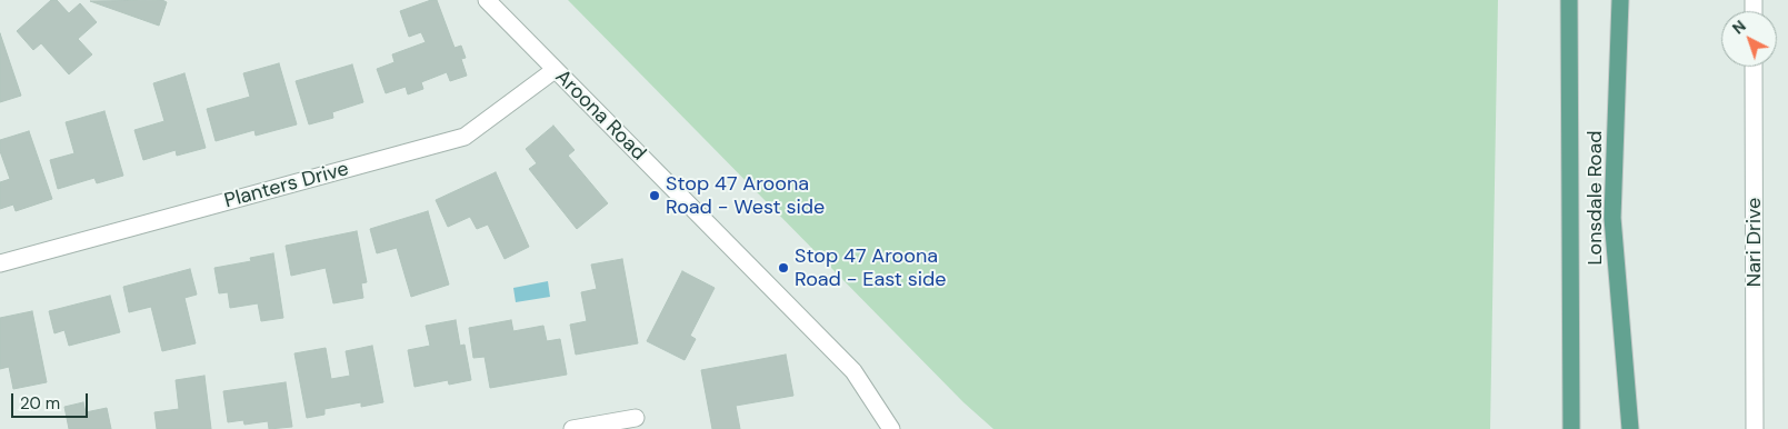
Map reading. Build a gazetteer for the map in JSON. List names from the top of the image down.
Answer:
{
  "streets": {
    "main road": ["Lonsdale Road"],
    "street": ["Aroona Road", "Planters Drive", "Nari Drive"]
  },
  "crossings": [
    ["Aroona Road", "Planters Drive"]
  ],
  "places": ["Stop 47 Aroona Road - West side", "Stop 47 Aroona Road - East side"],
  "scale_bar": "20 m",
  "north": "top left"
}
